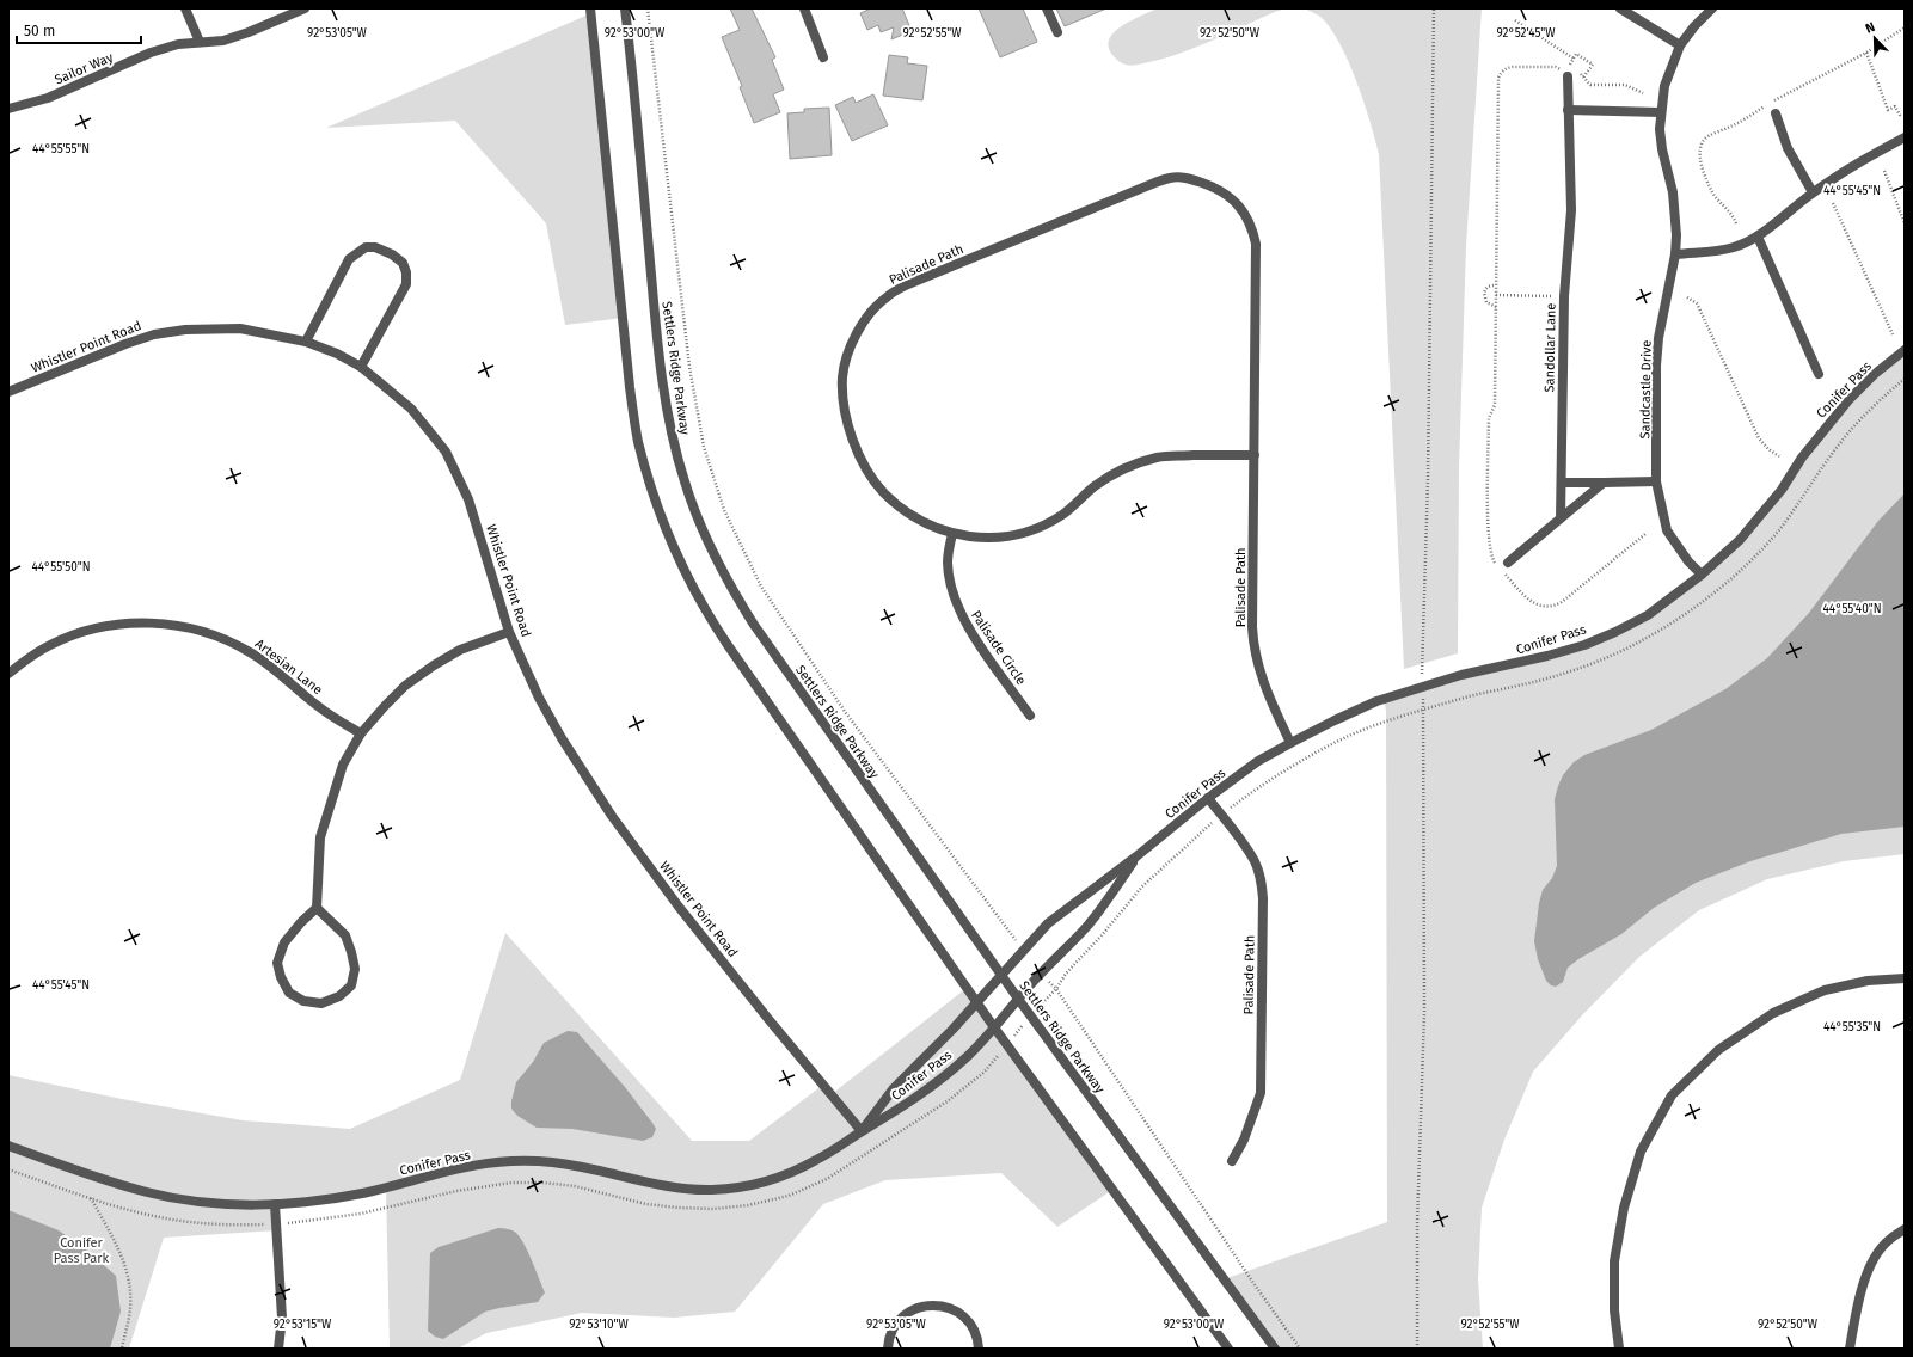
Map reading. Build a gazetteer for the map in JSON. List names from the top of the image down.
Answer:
{
  "streets": {
    "street": [
      "Sailor Way",
      "Palisade Path",
      "Whistler Point Road",
      "Sandollar Lane",
      "Settlers Ridge Parkway",
      "Sandcastle Drive",
      "Conifer Pass",
      "Palisade Circle",
      "Artesian Lane"
    ]
  },
  "crossings": [
    ["Palisade Path", "Conifer Pass"],
    ["Palisade Path", "Palisade Circle"],
    ["Whistler Point Road", "Conifer Pass"],
    ["Settlers Ridge Parkway", "Conifer Pass"],
    ["Sandcastle Drive", "Conifer Pass"]
  ],
  "parks": ["Conifer Pass Park"],
  "scale_bar": "50 m",
  "north": "top left",
  "coordinates": [
    "92°53'05\"W",
    "92°53'00\"W",
    "92°52'55\"W",
    "92°52'50\"W",
    "92°52'45\"W",
    "44°55'55\"N",
    "44°55'45\"N",
    "44°55'50\"N",
    "44°55'40\"N",
    "44°55'35\"N",
    "92°53'15\"W",
    "92°53'10\"W"
  ]
}
